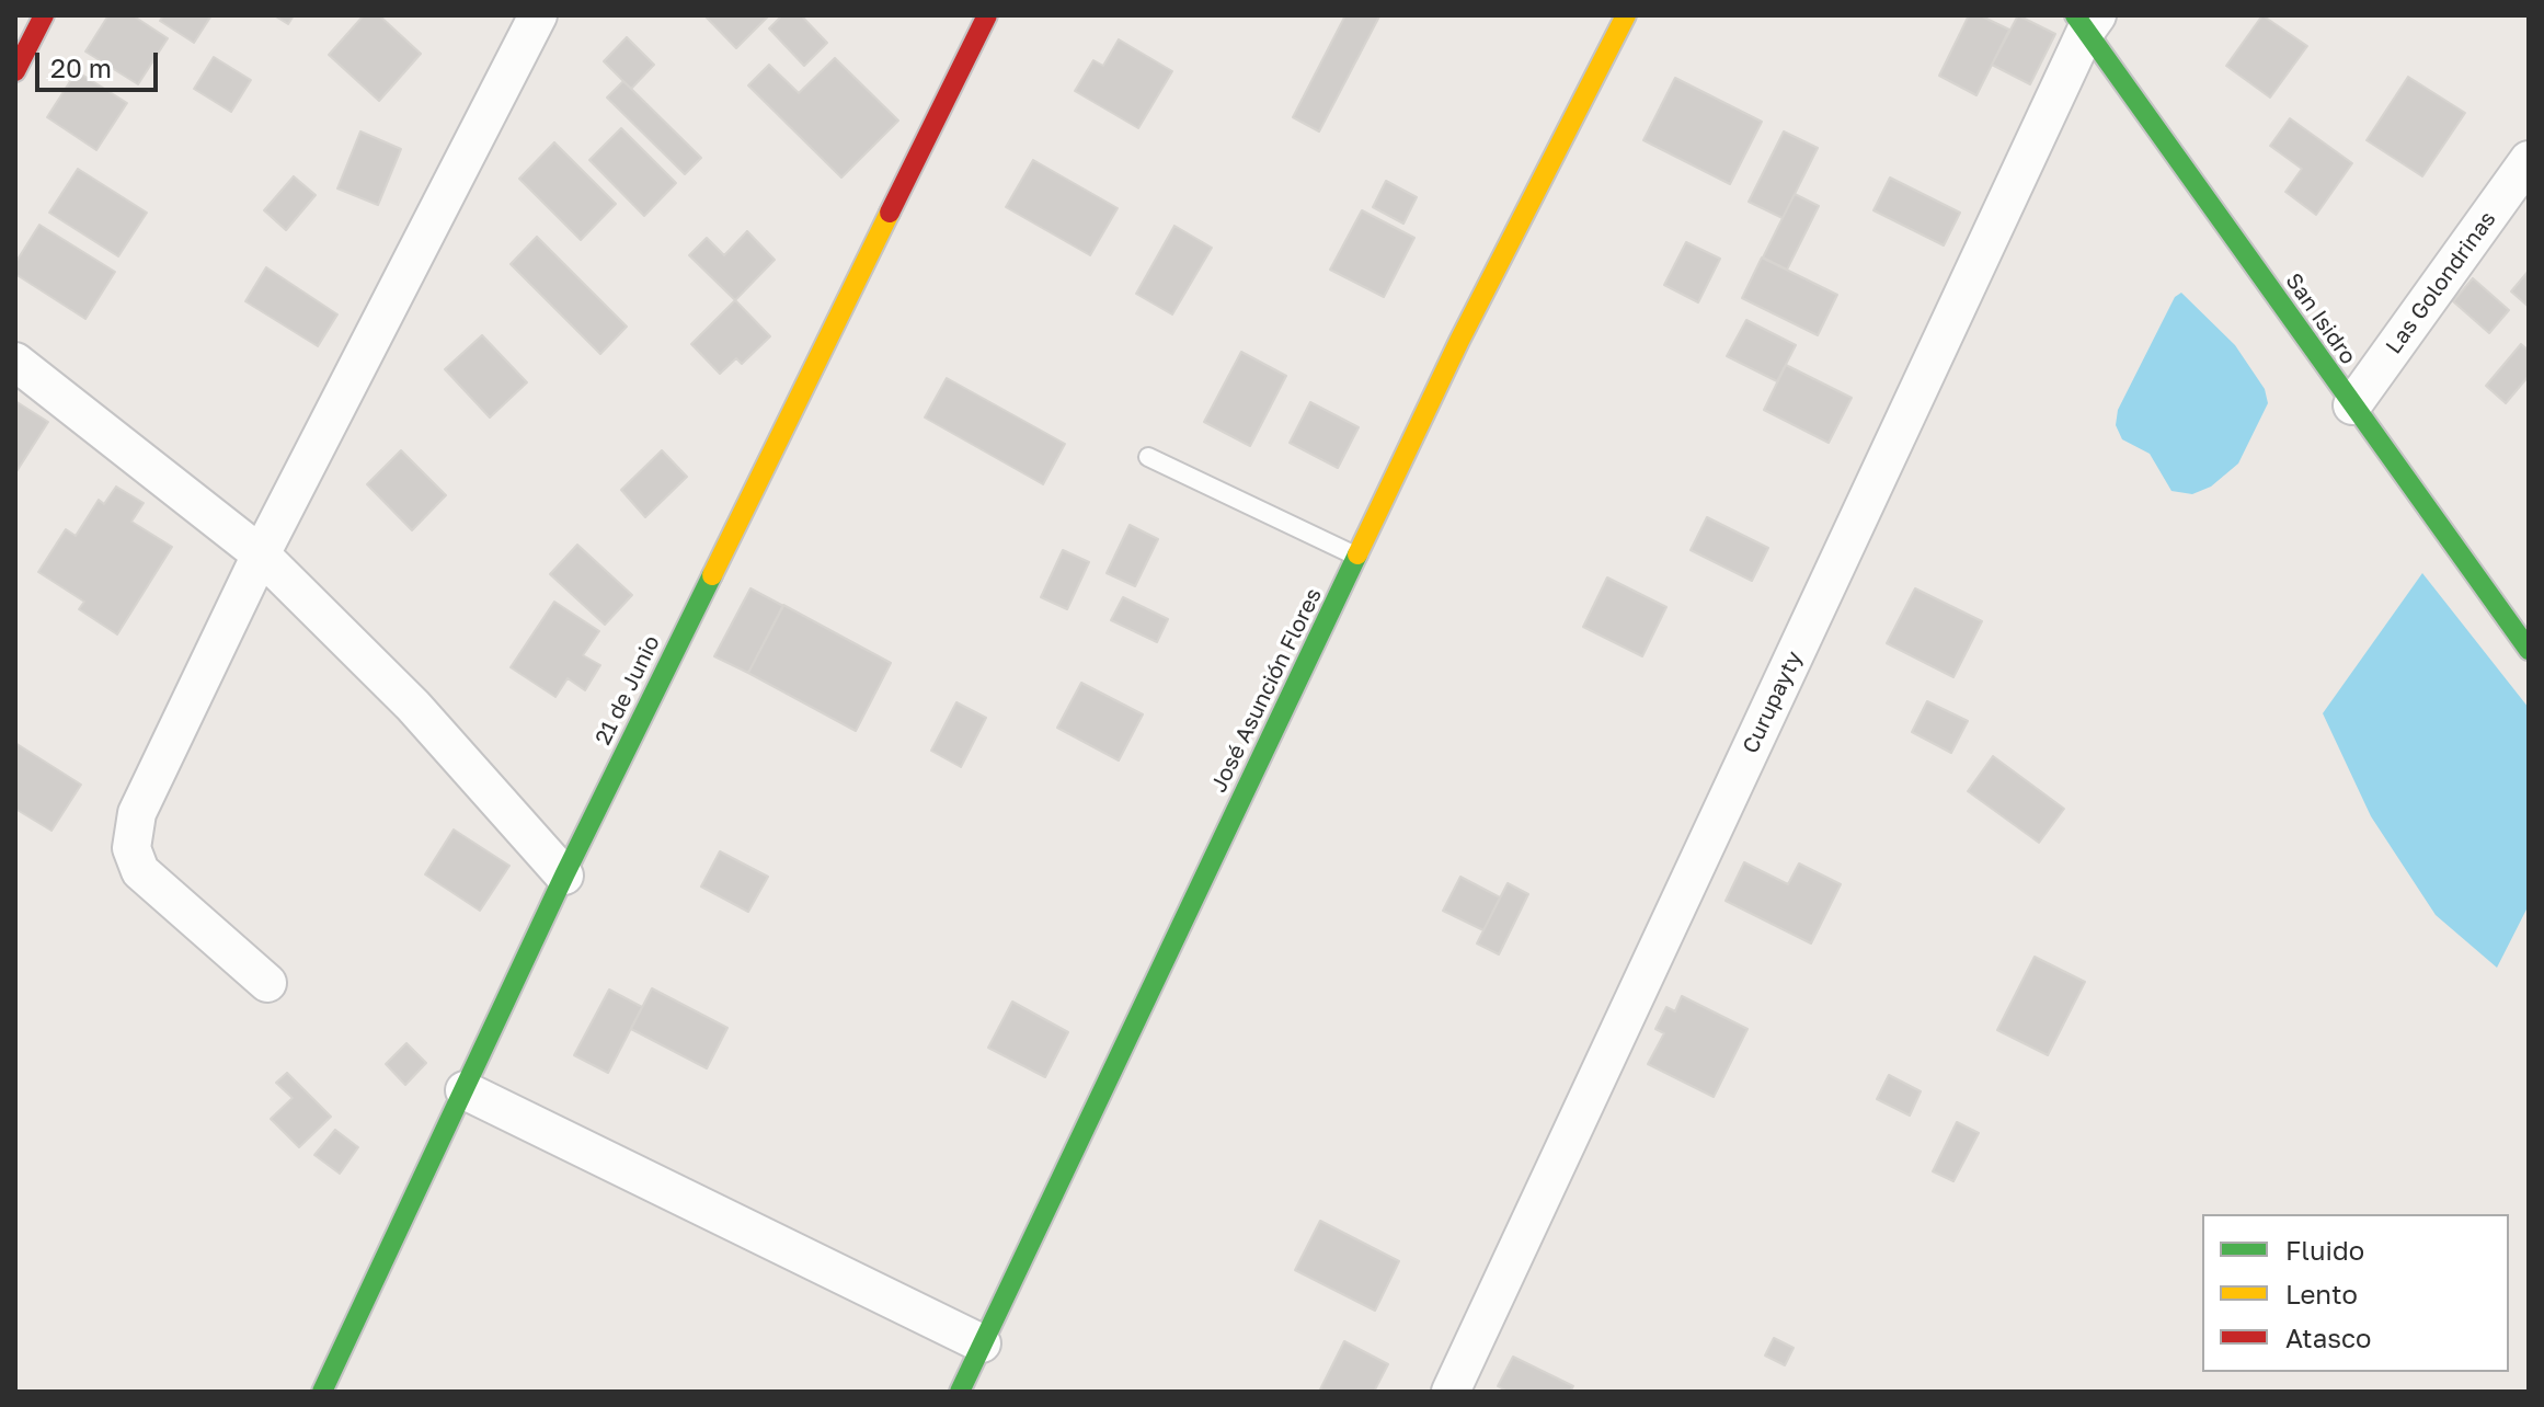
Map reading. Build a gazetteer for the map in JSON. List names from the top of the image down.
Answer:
{
  "streets": {
    "street": [
      "Las Golondrinas",
      "San Isidro",
      "21 de Junio",
      "José Asunción Flores",
      "Curupayty"
    ]
  },
  "crossings": [
    ["Las Golondrinas", "San Isidro"],
    ["San Isidro", "Curupayty"]
  ],
  "legend": ["Fluido", "Lento", "Atasco"],
  "scale_bar": "20 m"
}
